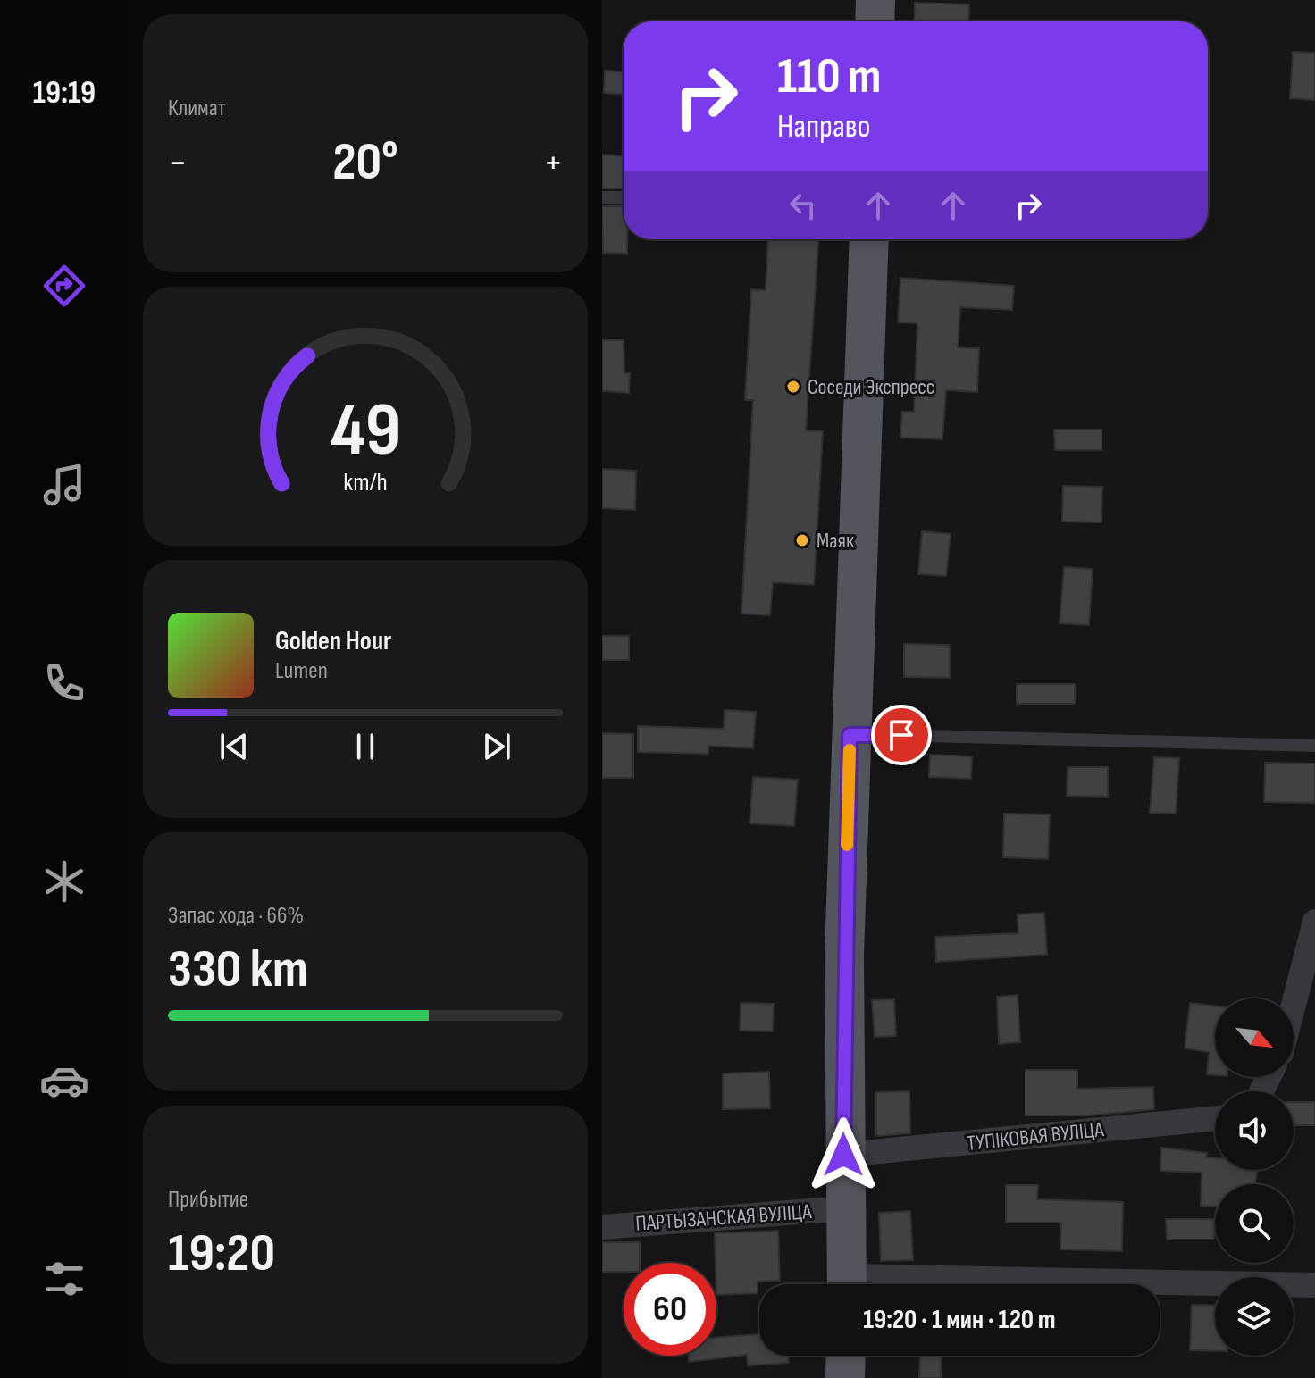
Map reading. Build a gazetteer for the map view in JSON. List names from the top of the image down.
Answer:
{
  "streets": {
    "street": ["ТУПІКОВАЯ ВУЛІЦА", "ПАРТЫЗАНСКАЯ ВУЛІЦА"]
  },
  "places": ["Соседи Экспресс", "Маяк"],
  "north": "bottom right",
  "page": {
    "tabs": "19:19",
    "tile": [
      "Климат",
      ["Запас хода · 66%", "330 km"],
      ["Прибытие", "19:20"]
    ],
    "turn": ["110 m", "Направо"],
    "heat": ["−", "20°", "+"],
    "song": ["Golden Hour", "Lumen"],
    "limit": "60",
    "trip": "19:20 · 1 мин · 120 m",
    "gauge": ["49", "km/h"]
  }
}
